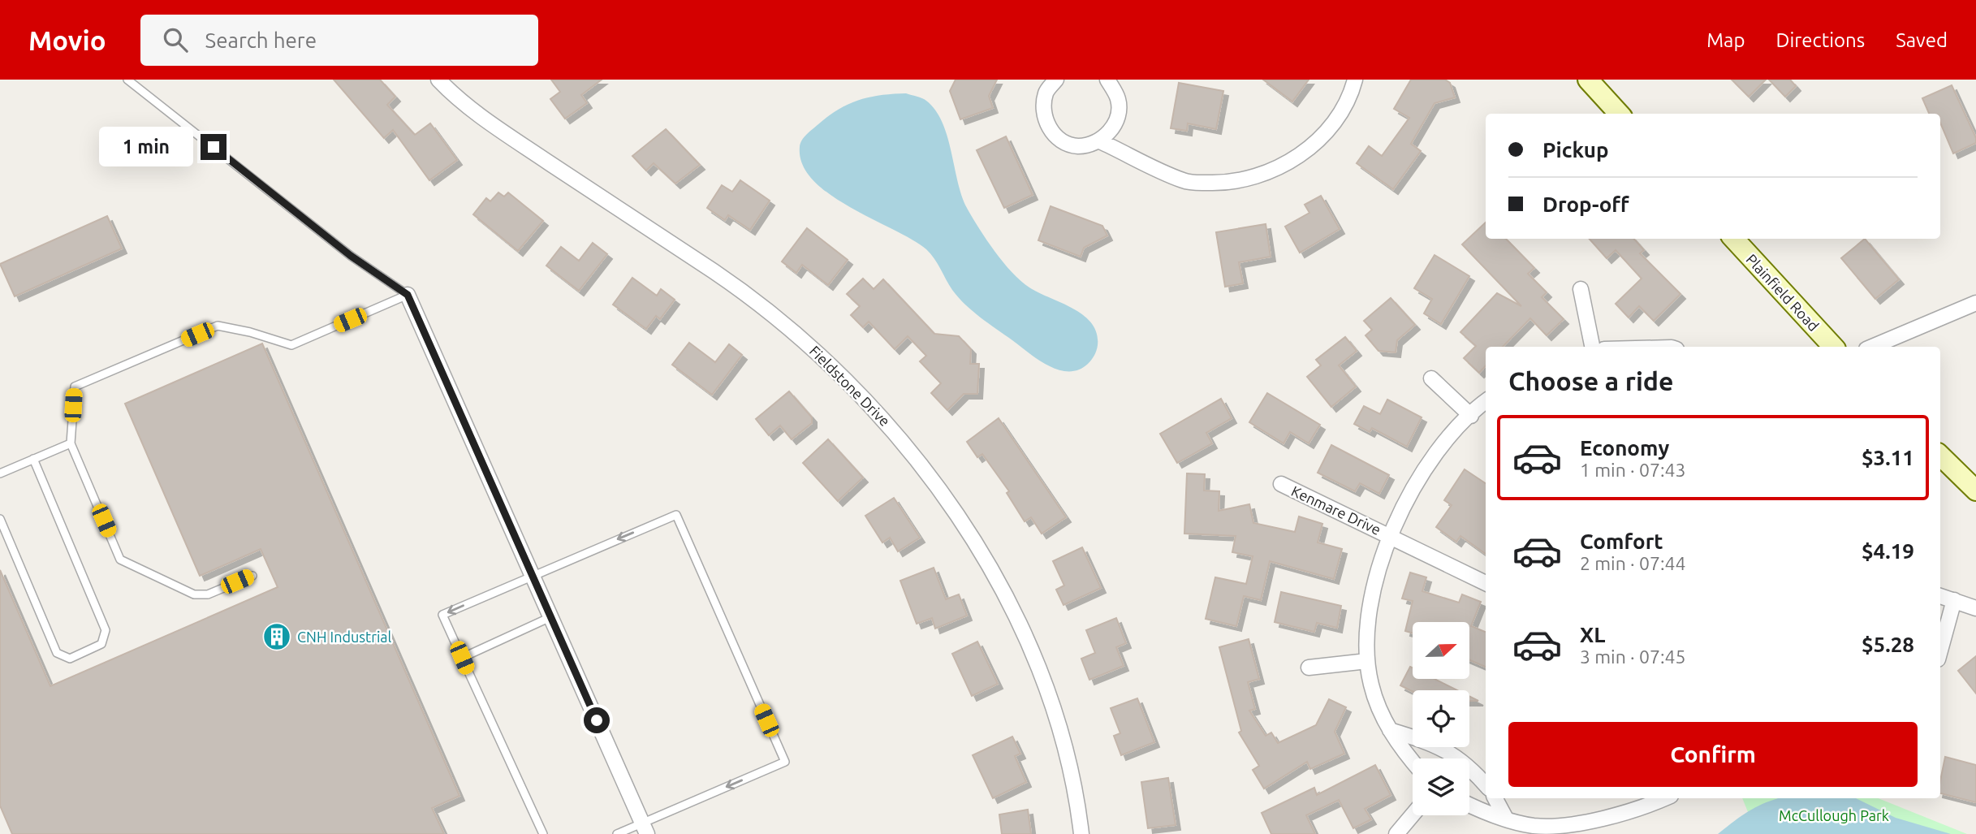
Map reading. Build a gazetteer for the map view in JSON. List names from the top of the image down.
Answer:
{
  "streets": {
    "main road": ["Plainfield Road"],
    "street": ["Fieldstone Drive", "Kenmare Drive"]
  },
  "parks": ["McCullough Park"],
  "places": {
    "building": ["CNH Industrial"]
  },
  "north": "right",
  "page": {
    "header": "Movio",
    "search": "Search here",
    "nav": ["Map", "Directions", "Saved"],
    "banner": ["Pickup", "Drop-off"],
    "bubble": "1 min",
    "heading": "Choose a ride",
    "list": [
      {
        "name": "Economy",
        "note": "1 min · 07:43",
        "value": "$3.11"
      },
      {
        "name": "Comfort",
        "note": "2 min · 07:44",
        "value": "$4.19"
      },
      {
        "name": "XL",
        "note": "3 min · 07:45",
        "value": "$5.28"
      }
    ],
    "buttons": "Confirm"
  }
}
